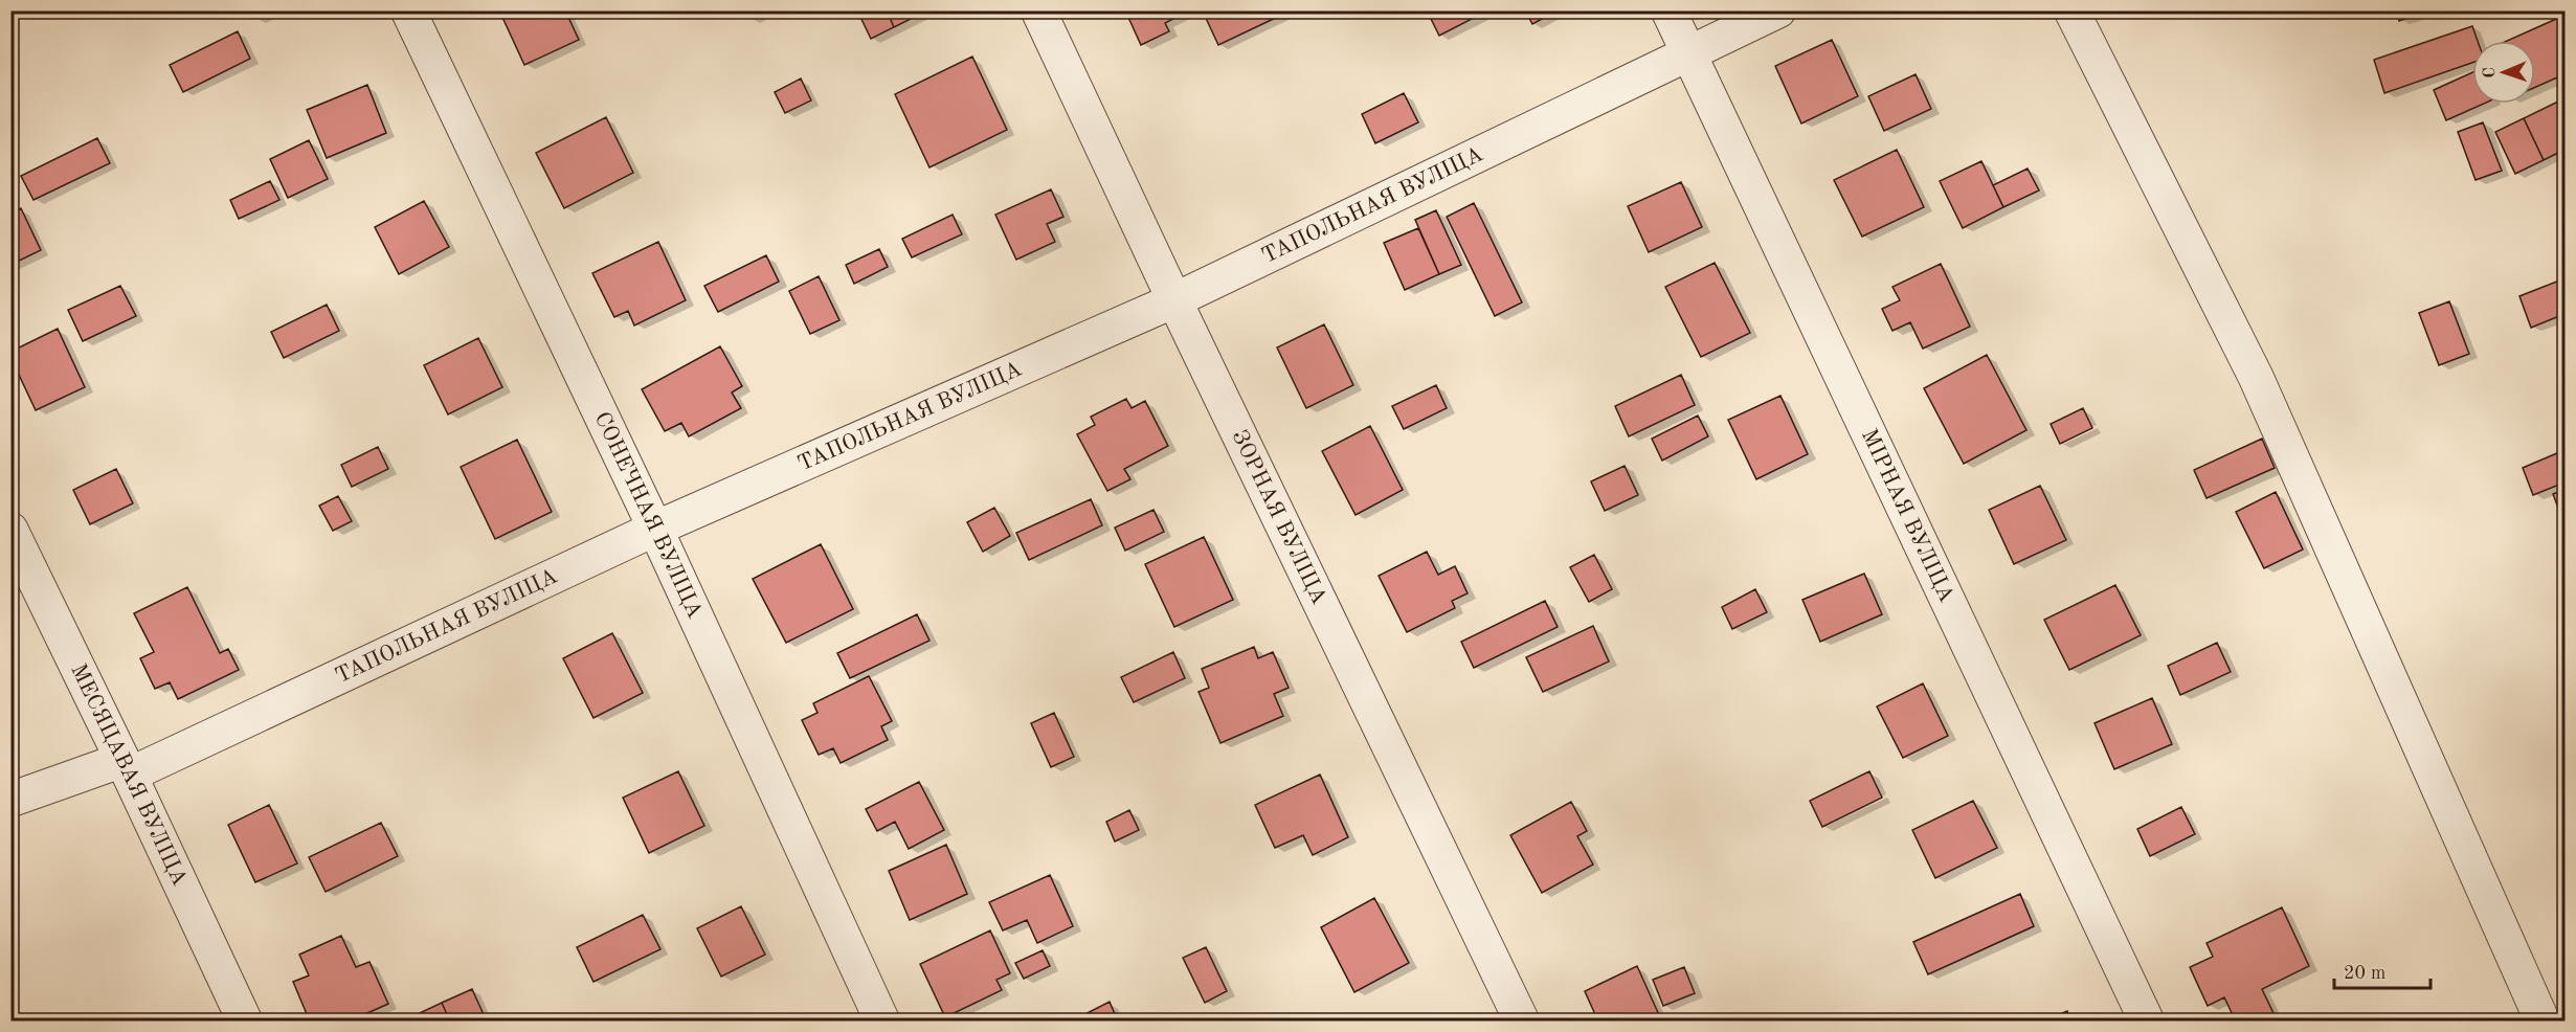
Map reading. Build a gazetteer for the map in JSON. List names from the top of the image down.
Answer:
{
  "streets": {
    "street": [
      "ТАПОЛЬНАЯ ВУЛІЦА",
      "СОНЕЧНАЯ ВУЛІЦА",
      "МІРНАЯ ВУЛІЦА",
      "ЗОРНАЯ ВУЛІЦА",
      "МЕСЯЦАВАЯ ВУЛІЦА"
    ]
  },
  "crossings": [
    ["ТАПОЛЬНАЯ ВУЛІЦА", "СОНЕЧНАЯ ВУЛІЦА"],
    ["ТАПОЛЬНАЯ ВУЛІЦА", "МІРНАЯ ВУЛІЦА"],
    ["ТАПОЛЬНАЯ ВУЛІЦА", "ЗОРНАЯ ВУЛІЦА"],
    ["ТАПОЛЬНАЯ ВУЛІЦА", "МЕСЯЦАВАЯ ВУЛІЦА"]
  ],
  "scale_bar": "20 m",
  "north": "left"
}
